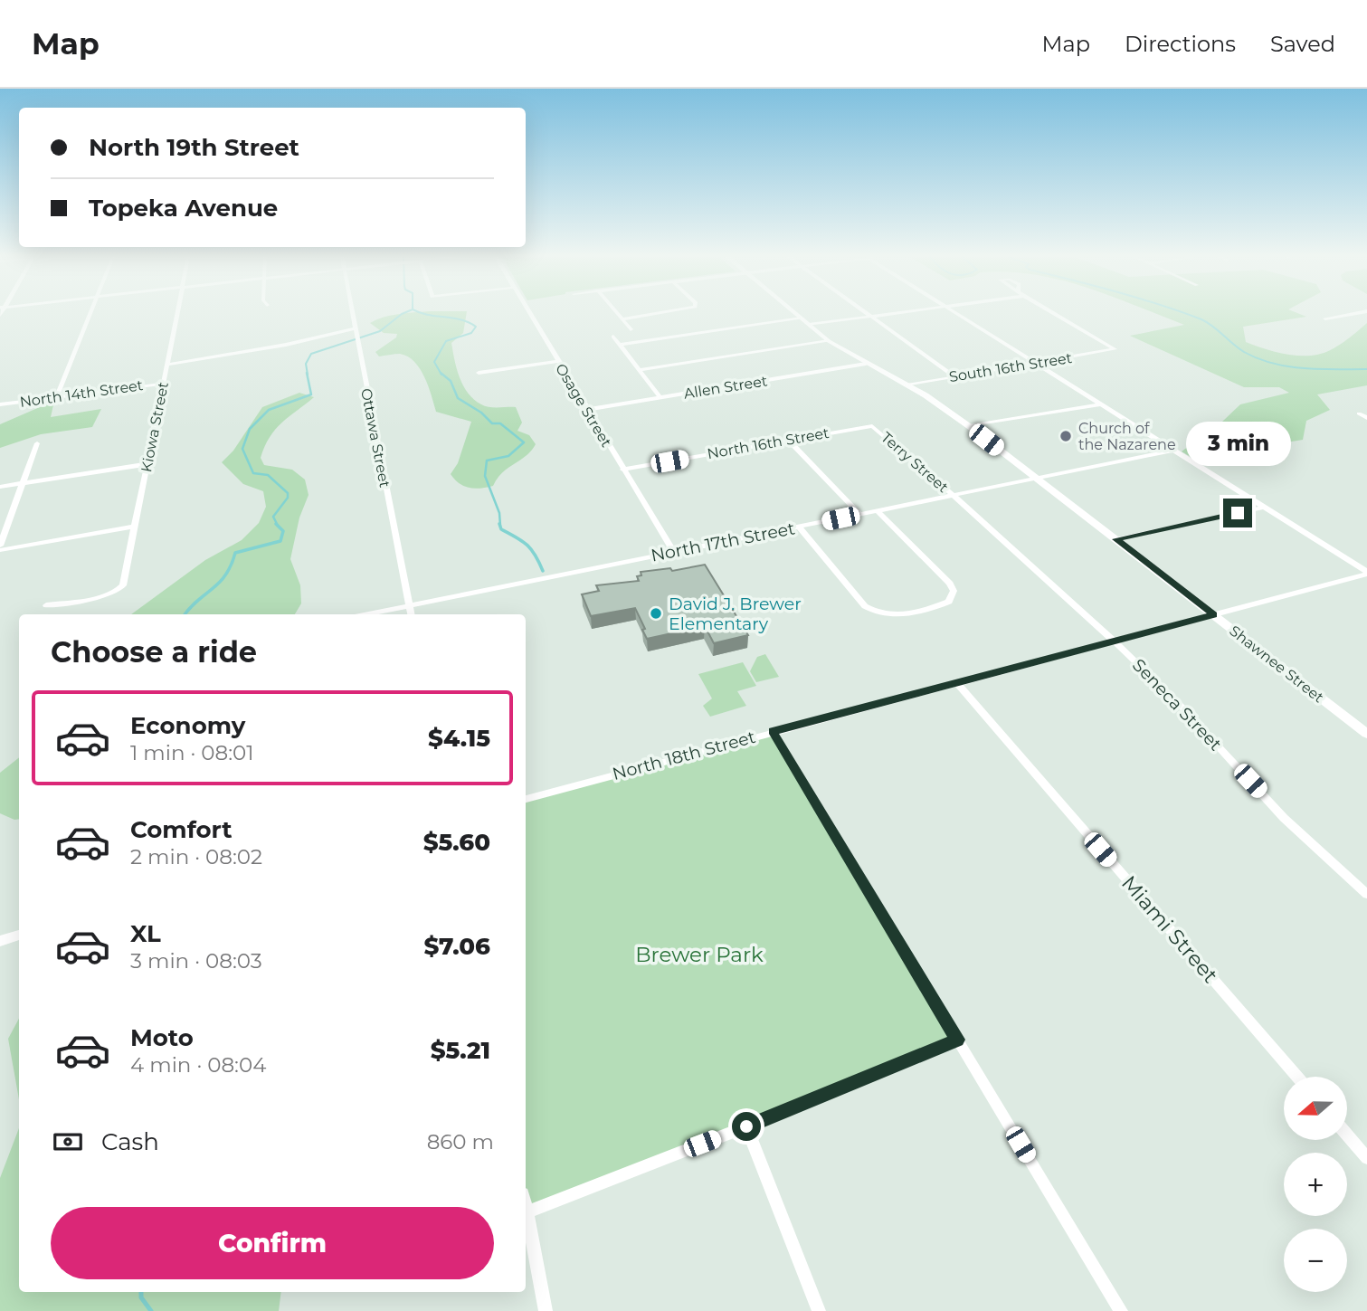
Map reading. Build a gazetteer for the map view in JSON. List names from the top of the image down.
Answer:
{
  "streets": {
    "street": [
      "South 16th Street",
      "Allen Street",
      "North 14th Street",
      "Osage Street",
      "Kiowa Street",
      "Ottawa Street",
      "North 16th Street",
      "Terry Street",
      "North 17th Street",
      "Shawnee Street",
      "Seneca Street",
      "North 18th Street",
      "Miami Street"
    ]
  },
  "crossings": [
    ["South 16th Street", "Shawnee Street"],
    ["Allen Street", "Osage Street"],
    ["Allen Street", "Shawnee Street"],
    ["North 14th Street", "Kiowa Street"],
    ["Osage Street", "North 16th Street"],
    ["Osage Street", "North 17th Street"],
    ["Ottawa Street", "North 17th Street"],
    ["North 16th Street", "Terry Street"],
    ["Terry Street", "North 17th Street"],
    ["Terry Street", "Seneca Street"],
    ["North 17th Street", "Shawnee Street"],
    ["North 17th Street", "Seneca Street"],
    ["Shawnee Street", "North 18th Street"],
    ["Seneca Street", "North 18th Street"],
    ["North 18th Street", "Miami Street"]
  ],
  "parks": ["Brewer Park"],
  "places": ["Church of the Nazarene", "David J. Brewer Elementary"],
  "north": "left",
  "page": {
    "header": "Map",
    "nav": ["Map", "Directions", "Saved"],
    "banner": ["North 19th Street", "Topeka Avenue"],
    "bubble": "3 min",
    "heading": "Choose a ride",
    "list": [
      {
        "name": "Economy",
        "note": "1 min · 08:01",
        "value": "$4.15"
      },
      {
        "name": "Comfort",
        "note": "2 min · 08:02",
        "value": "$5.60"
      },
      {
        "name": "XL",
        "note": "3 min · 08:03",
        "value": "$7.06"
      },
      {
        "name": "Moto",
        "note": "4 min · 08:04",
        "value": "$5.21"
      }
    ],
    "map_buttons": ["+", "−"],
    "pay": ["Cash", "860 m"],
    "buttons": "Confirm"
  }
}
